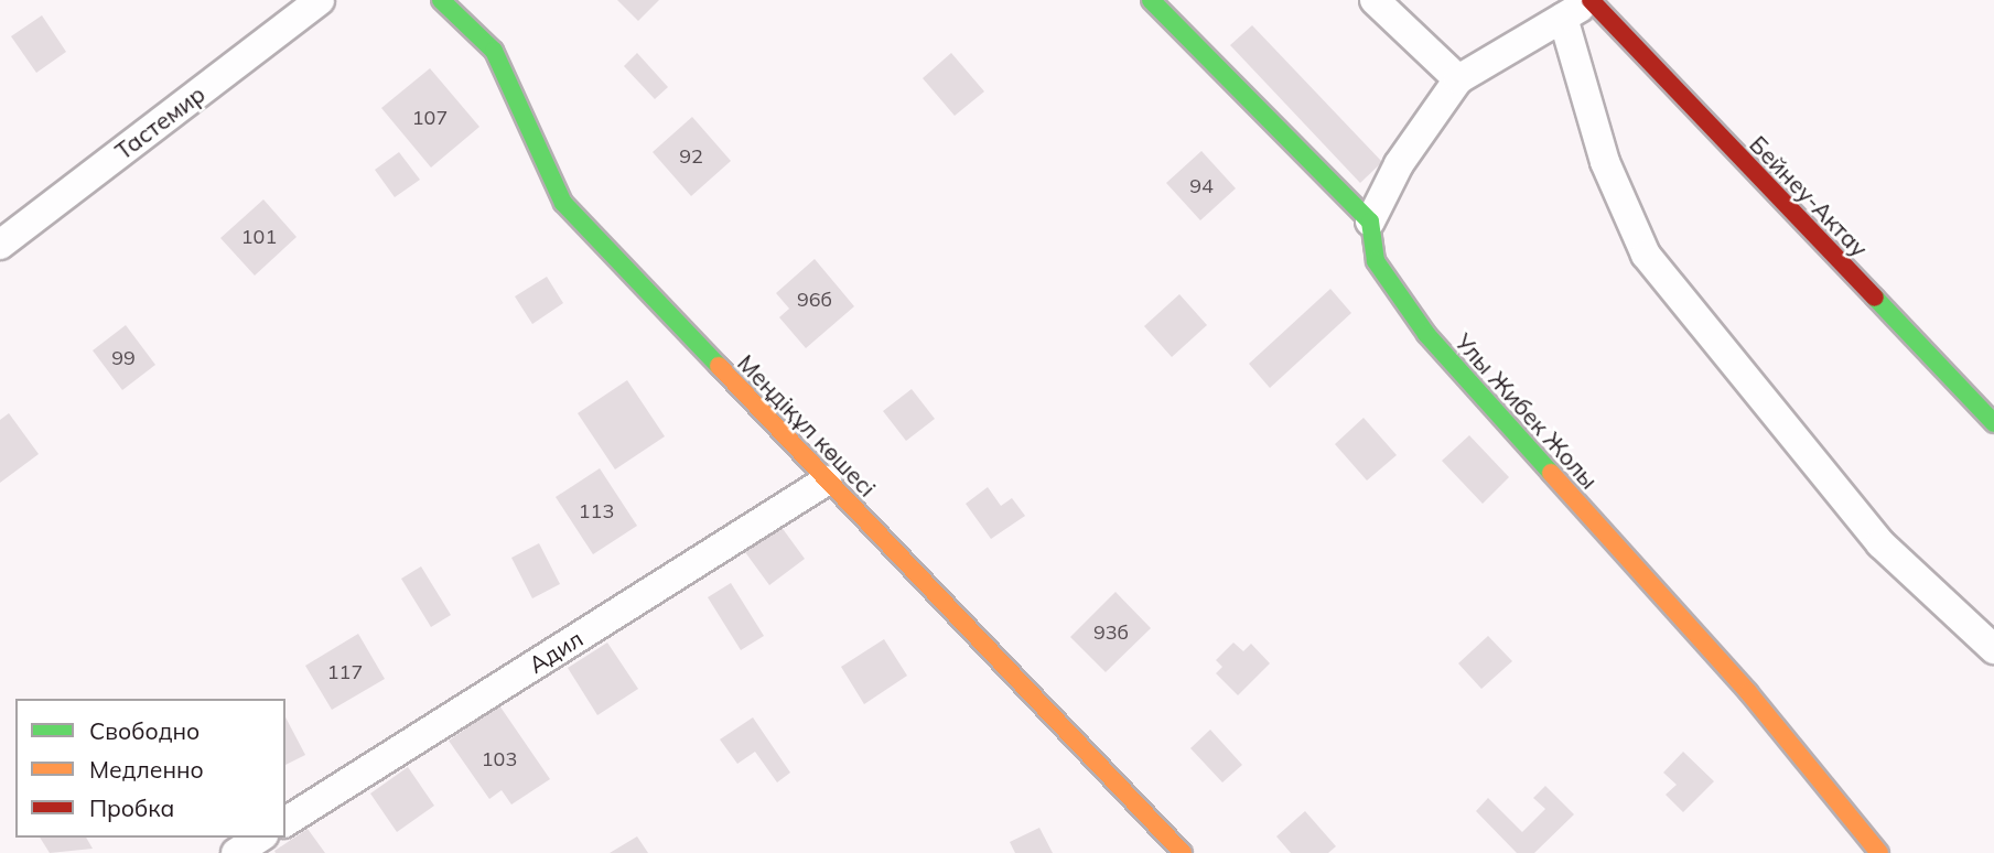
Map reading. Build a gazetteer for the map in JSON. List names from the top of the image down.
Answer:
{
  "streets": {
    "main road": ["Бейнеу-Актау", "Улы Жибек Жолы", "Меңдіқұл көшесі"],
    "street": ["Тастемир", "Адил"]
  },
  "crossings": [
    ["Меңдіқұл көшесі", "Адил"]
  ],
  "house_numbers": [
    "107",
    "92",
    "94",
    "101",
    "96б",
    "99",
    "113",
    "93б",
    "117",
    "103"
  ],
  "legend": ["Свободно", "Медленно", "Пробка"]
}
